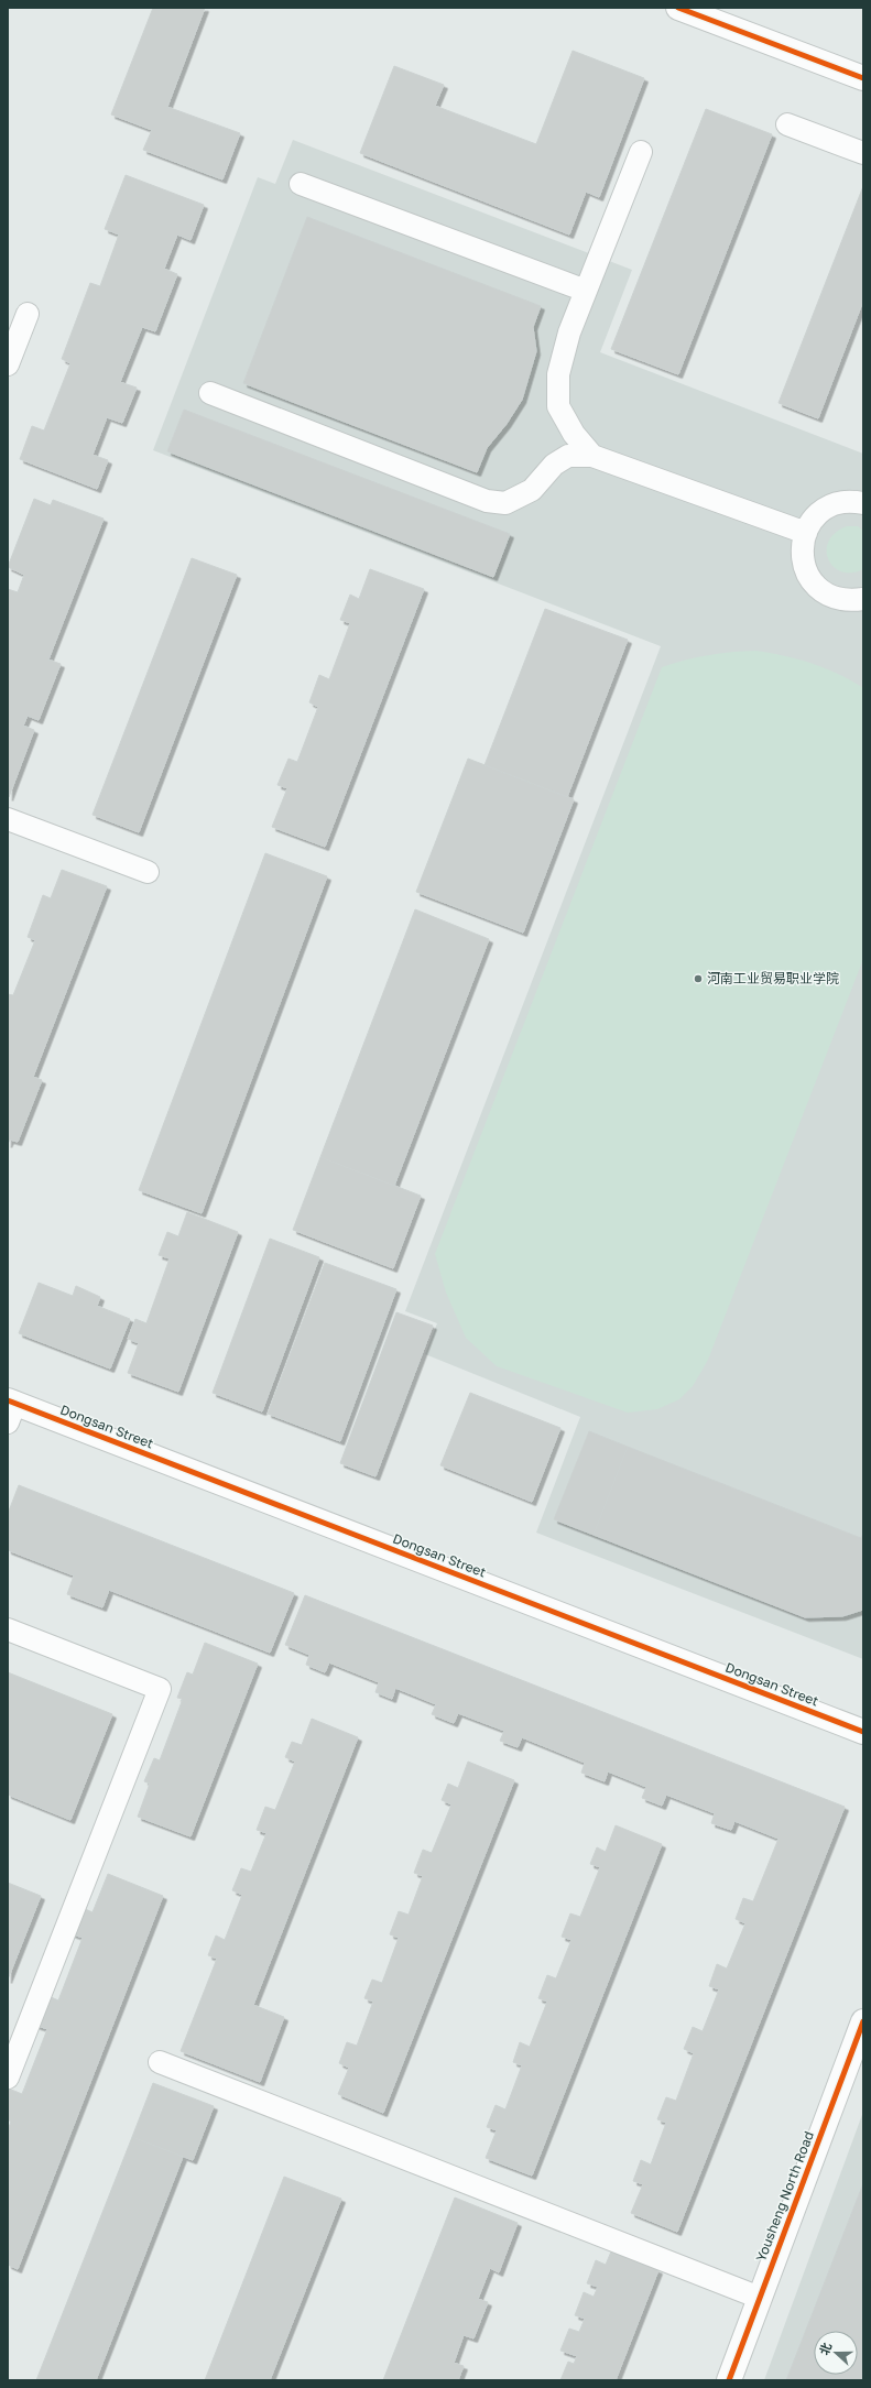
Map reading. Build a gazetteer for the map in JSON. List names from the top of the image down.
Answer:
{
  "streets": {
    "street": ["Dongsan Street", "Yousheng North Road"]
  },
  "places": ["河南工业贸易职业学院"],
  "north": "left"
}
